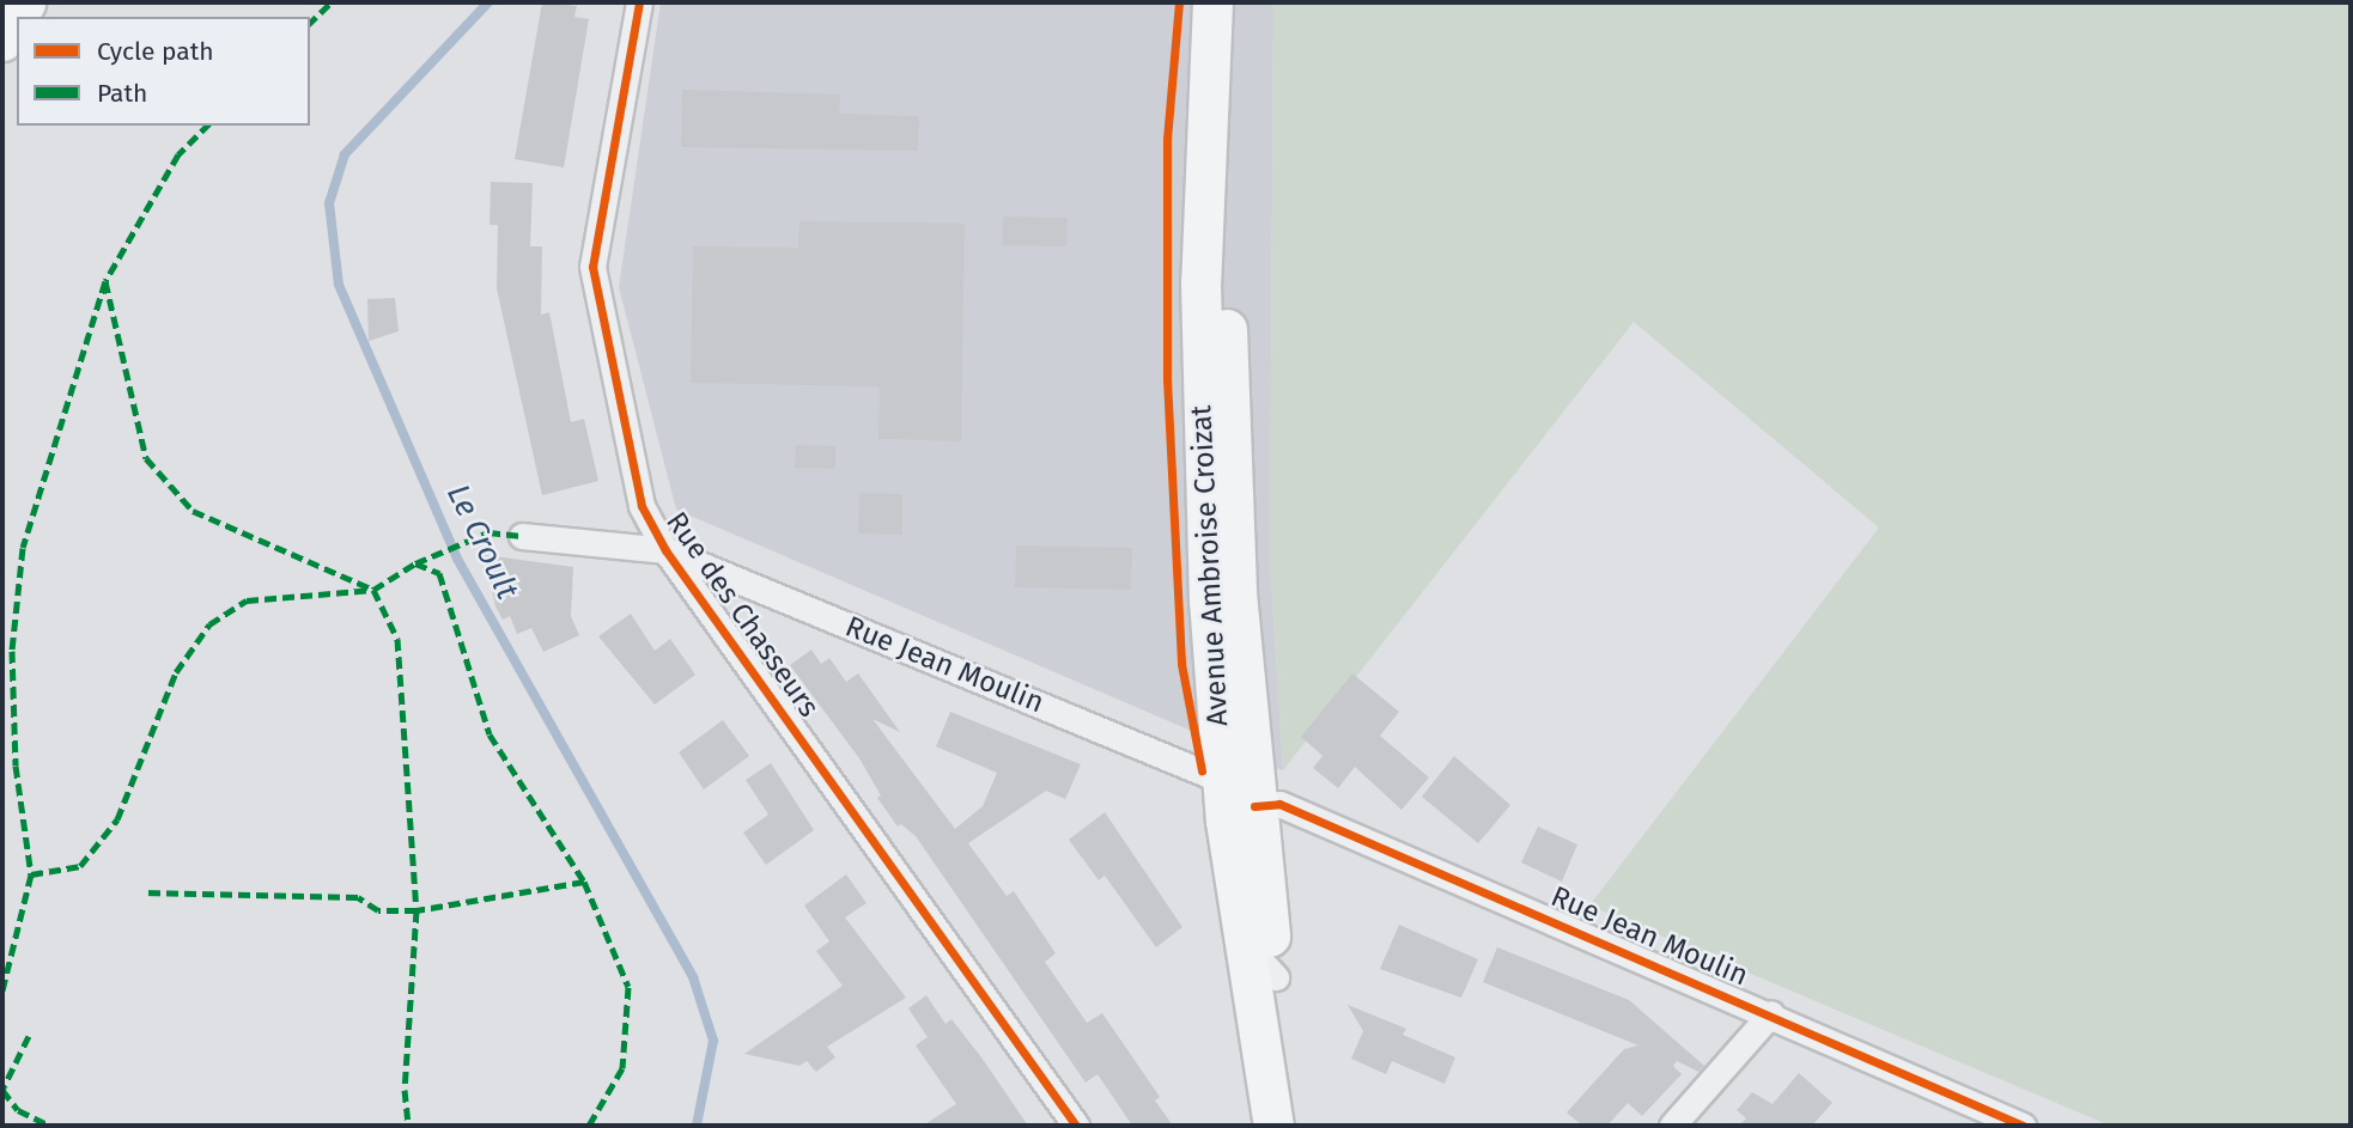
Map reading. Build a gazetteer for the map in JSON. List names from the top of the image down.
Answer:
{
  "streets": {
    "main road": ["Avenue Ambroise Croizat"],
    "street": ["Rue des Chasseurs", "Rue Jean Moulin"]
  },
  "crossings": [
    ["Avenue Ambroise Croizat", "Rue Jean Moulin"],
    ["Rue des Chasseurs", "Rue Jean Moulin"]
  ],
  "water": ["Le Croult"],
  "legend": ["Cycle path", "Path"]
}
